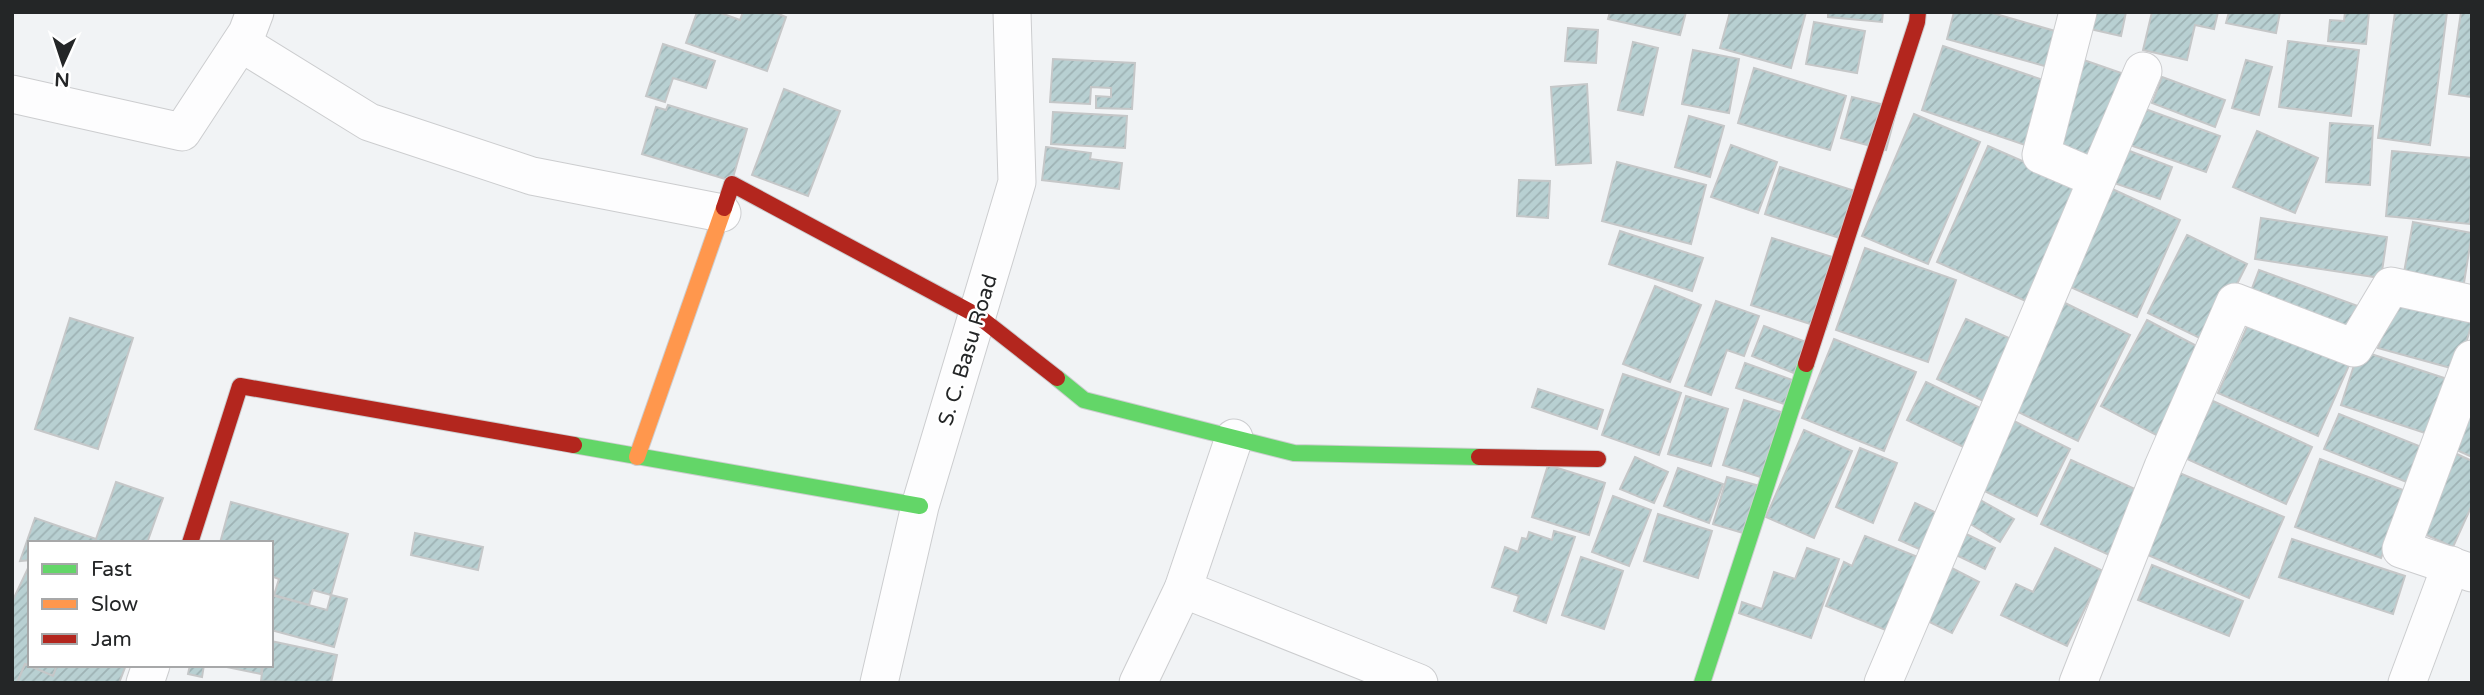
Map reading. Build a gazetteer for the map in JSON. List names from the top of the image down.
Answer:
{
  "streets": {
    "street": ["S. C. Basu Road"]
  },
  "legend": ["Fast", "Slow", "Jam"],
  "north": "bottom"
}
